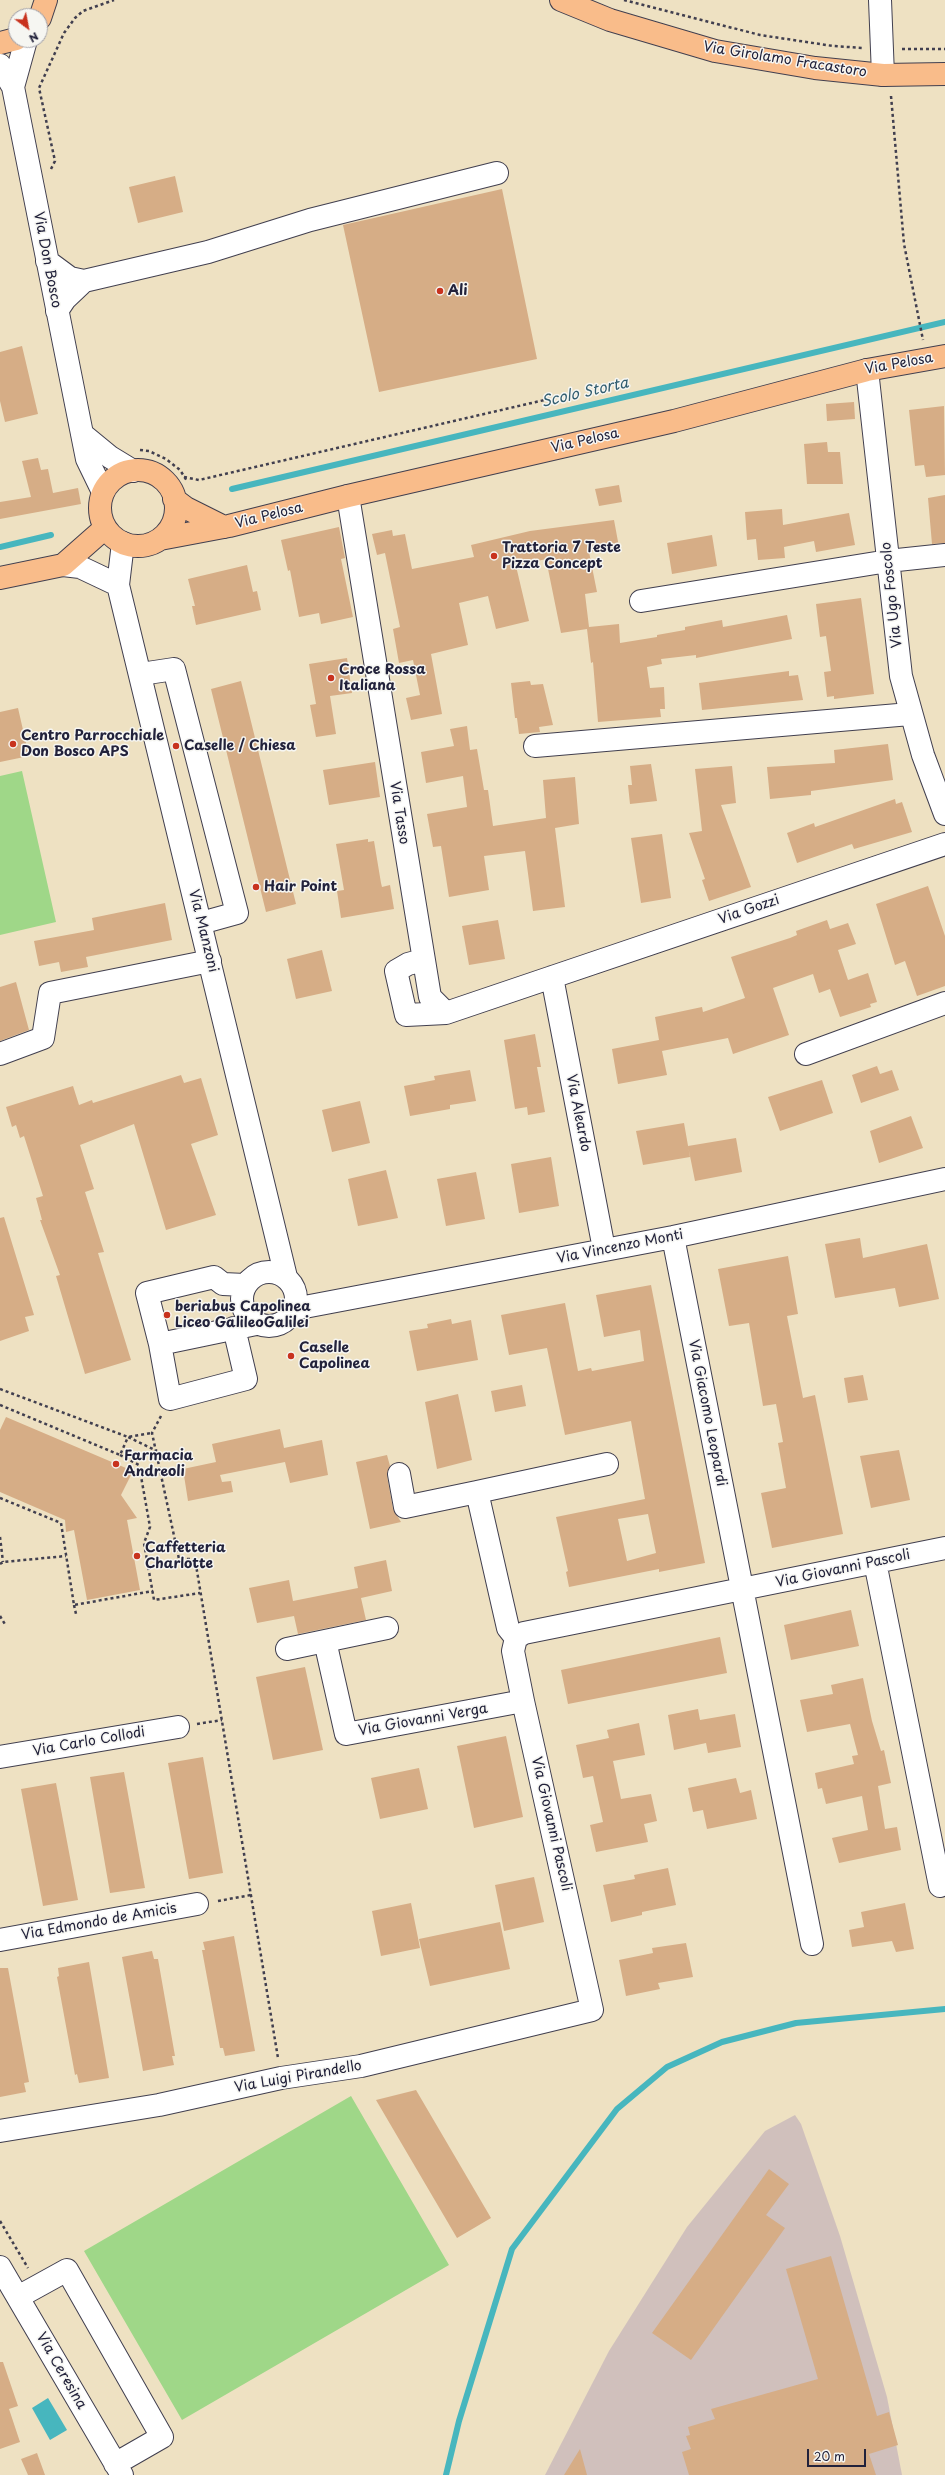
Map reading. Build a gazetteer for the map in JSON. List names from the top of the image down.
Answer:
{
  "streets": {
    "main road": ["Via Girolamo Fracastoro", "Via Pelosa"],
    "street": [
      "Via Don Bosco",
      "Via Ugo Foscolo",
      "Via Tasso",
      "Via Gozzi",
      "Via Manzoni",
      "Via Aleardo",
      "Via Vincenzo Monti",
      "Via Giacomo Leopardi",
      "Via Giovanni Pascoli",
      "Via Giovanni Verga",
      "Via Carlo Collodi",
      "Via Edmondo de Amicis",
      "Via Luigi Pirandello",
      "Via Ceresina"
    ]
  },
  "crossings": [
    ["Via Don Bosco", "Via Pelosa"],
    ["Via Pelosa", "Via Ugo Foscolo"],
    ["Via Pelosa", "Via Tasso"],
    ["Via Gozzi", "Via Aleardo"],
    ["Via Manzoni", "Via Vincenzo Monti"],
    ["Via Aleardo", "Via Vincenzo Monti"],
    ["Via Vincenzo Monti", "Via Giacomo Leopardi"],
    ["Via Giacomo Leopardi", "Via Giovanni Pascoli"],
    ["Via Giovanni Pascoli", "Via Giovanni Verga"],
    ["Via Giovanni Pascoli", "Via Luigi Pirandello"]
  ],
  "water": ["Scolo Storta"],
  "places": [
    "Ali",
    "Trattoria 7 Teste Pizza Concept",
    "Croce Rossa Italiana",
    "Centro Parrocchiale Don Bosco APS",
    "Caselle / Chiesa",
    "Hair Point",
    "beriabus Capolinea Liceo GalileoGalilei",
    "Caselle Capolinea",
    "Farmacia Andreoli",
    "Caffetteria Charlotte"
  ],
  "scale_bar": "20 m",
  "north": "bottom right"
}
